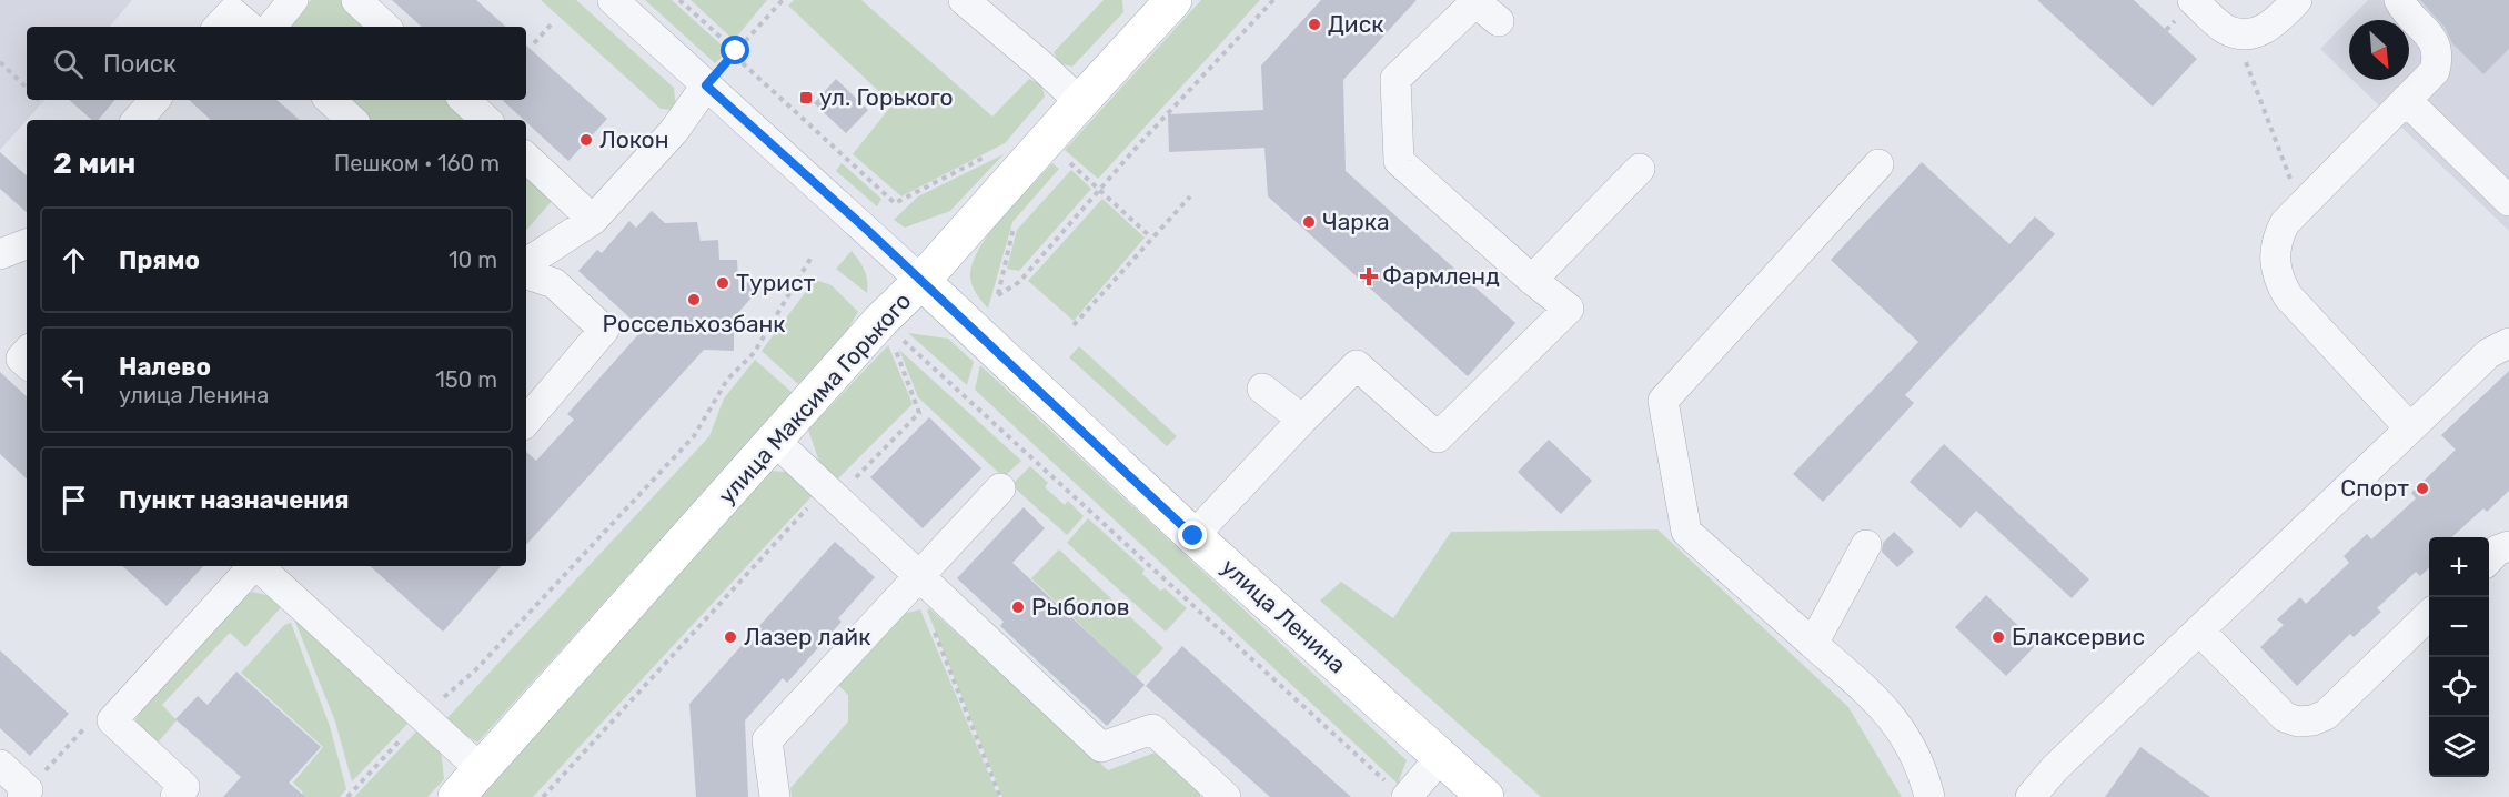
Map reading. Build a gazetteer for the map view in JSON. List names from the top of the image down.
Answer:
{
  "streets": {
    "main road": ["улица Максима Горького", "улица Ленина"]
  },
  "crossings": [
    ["улица Максима Горького", "улица Ленина"]
  ],
  "places": {
    "other": [
      "Диск",
      "Локон",
      "Чарка",
      "Турист",
      "Россельхозбанк",
      "Спорт",
      "Рыболов",
      "Лазер лайк",
      "Блаксервис"
    ],
    "transit": ["ул. Горького"],
    "health": ["Фармленд"]
  },
  "north": "bottom right",
  "page": {
    "search": "Поиск",
    "heading": ["2 мин", "Пешком · 160 m"],
    "list": [
      ["Прямо", "10 m"],
      ["Налево", "улица Ленина", "150 m"],
      "Пункт назначения"
    ],
    "map_buttons": ["+", "−"]
  }
}
